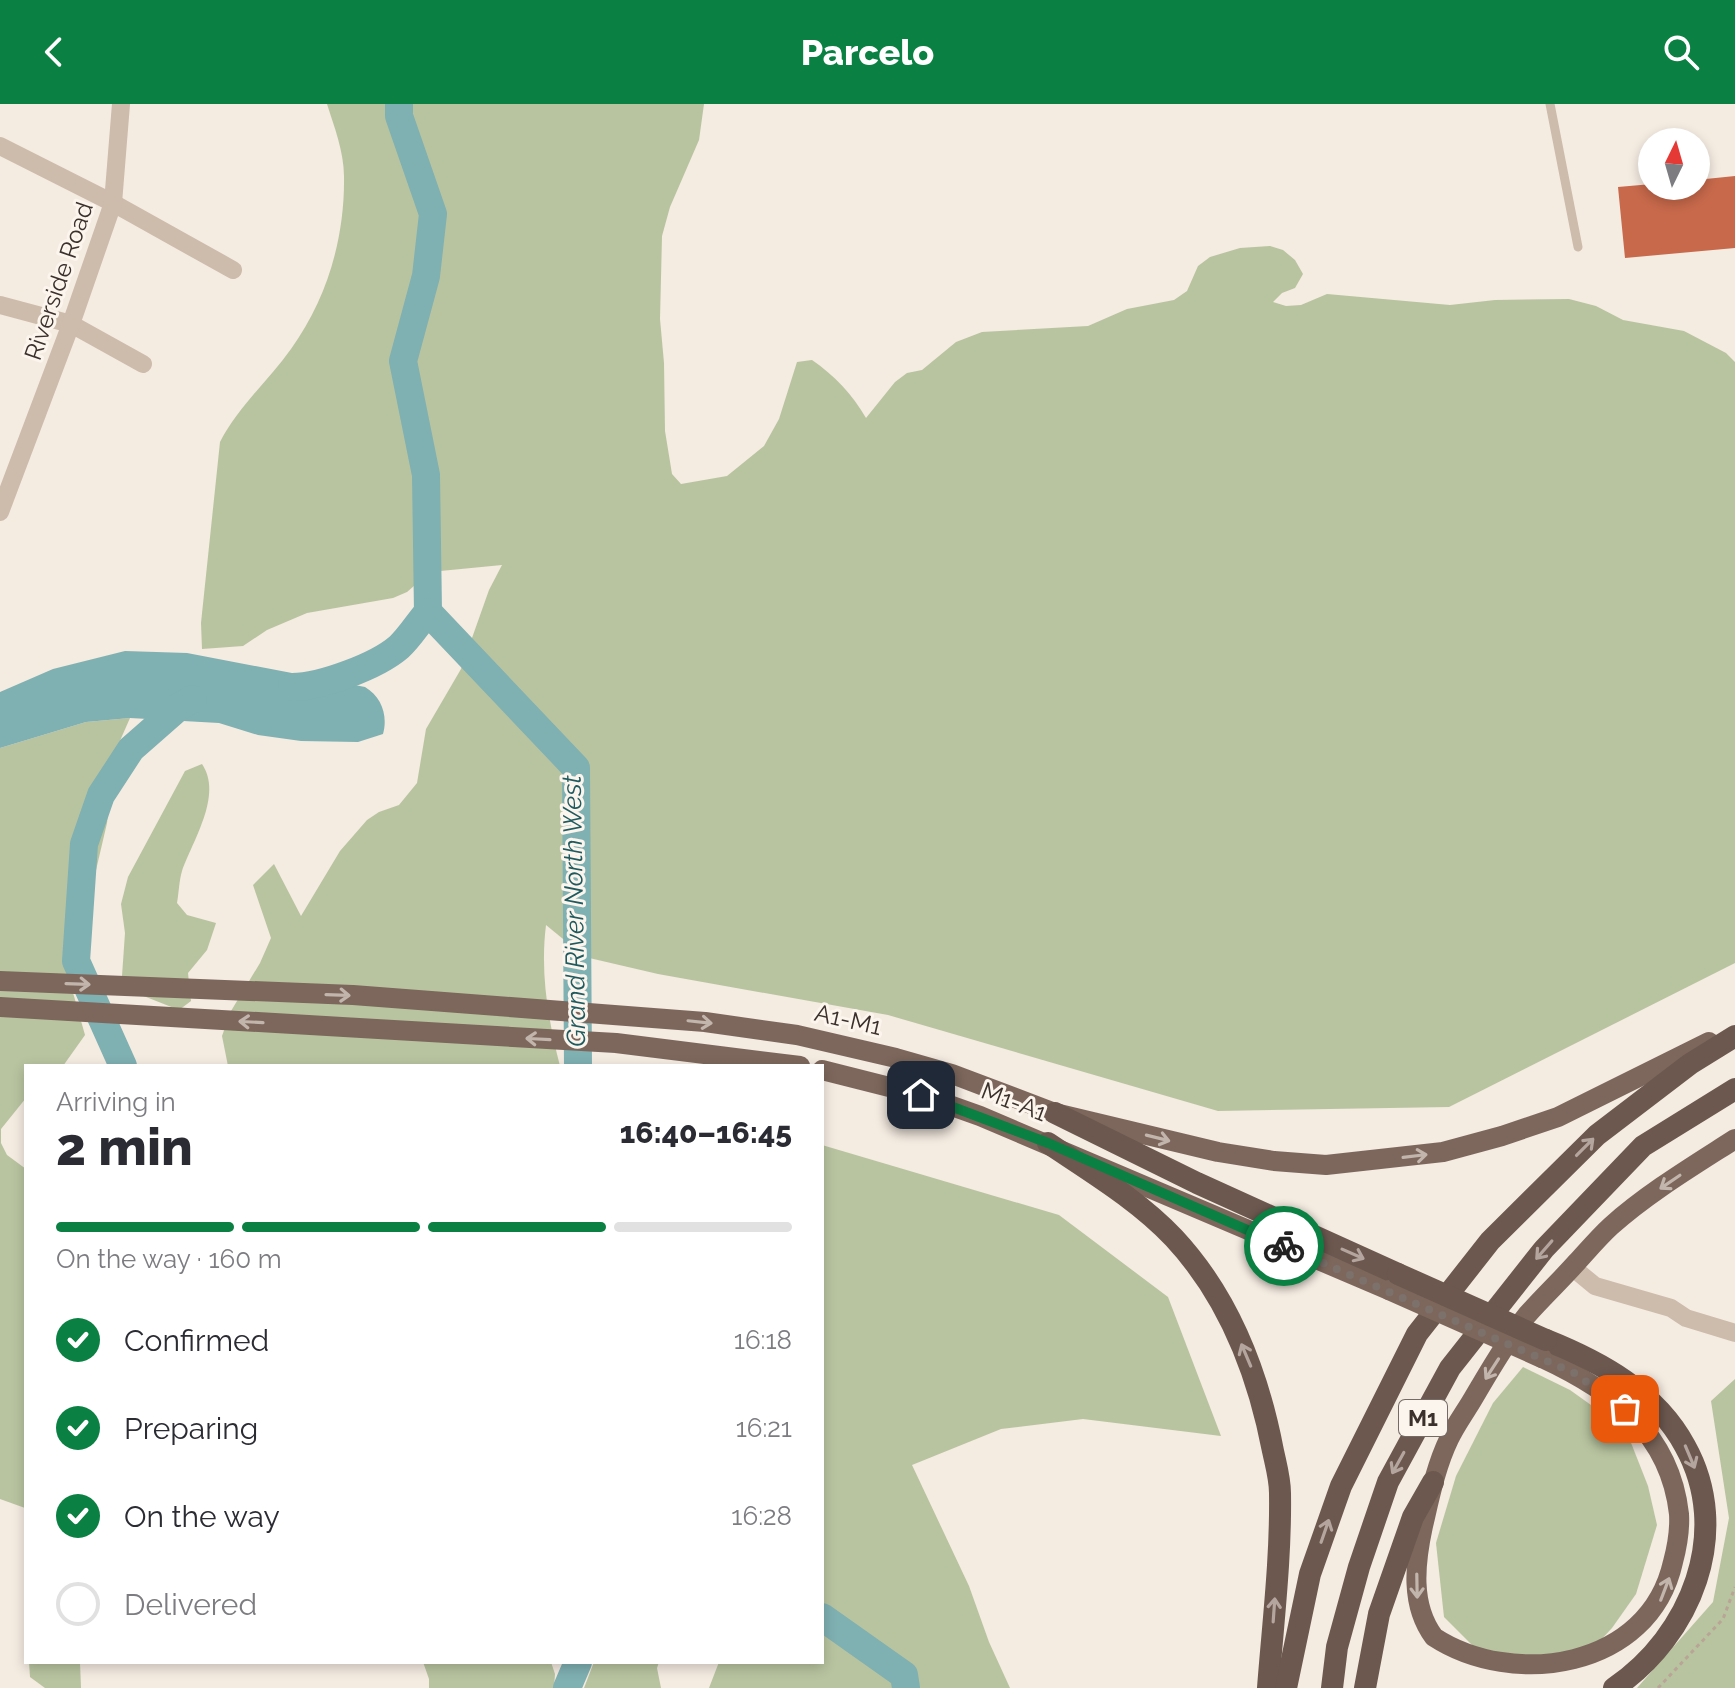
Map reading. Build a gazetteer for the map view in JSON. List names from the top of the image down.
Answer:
{
  "streets": {
    "highway": ["M1"],
    "main road": ["A1-M1", "M1-A1"],
    "street": ["Riverside Road"]
  },
  "water": ["Grand River North West"],
  "north": "top",
  "page": {
    "header": "Parcelo",
    "heading": ["2 min", "Arriving in", "16:40–16:45"],
    "bar": "On the way · 160 m",
    "list": [
      ["Confirmed", "16:18"],
      ["Preparing", "16:21"],
      ["On the way", "16:28"],
      "Delivered"
    ]
  }
}
